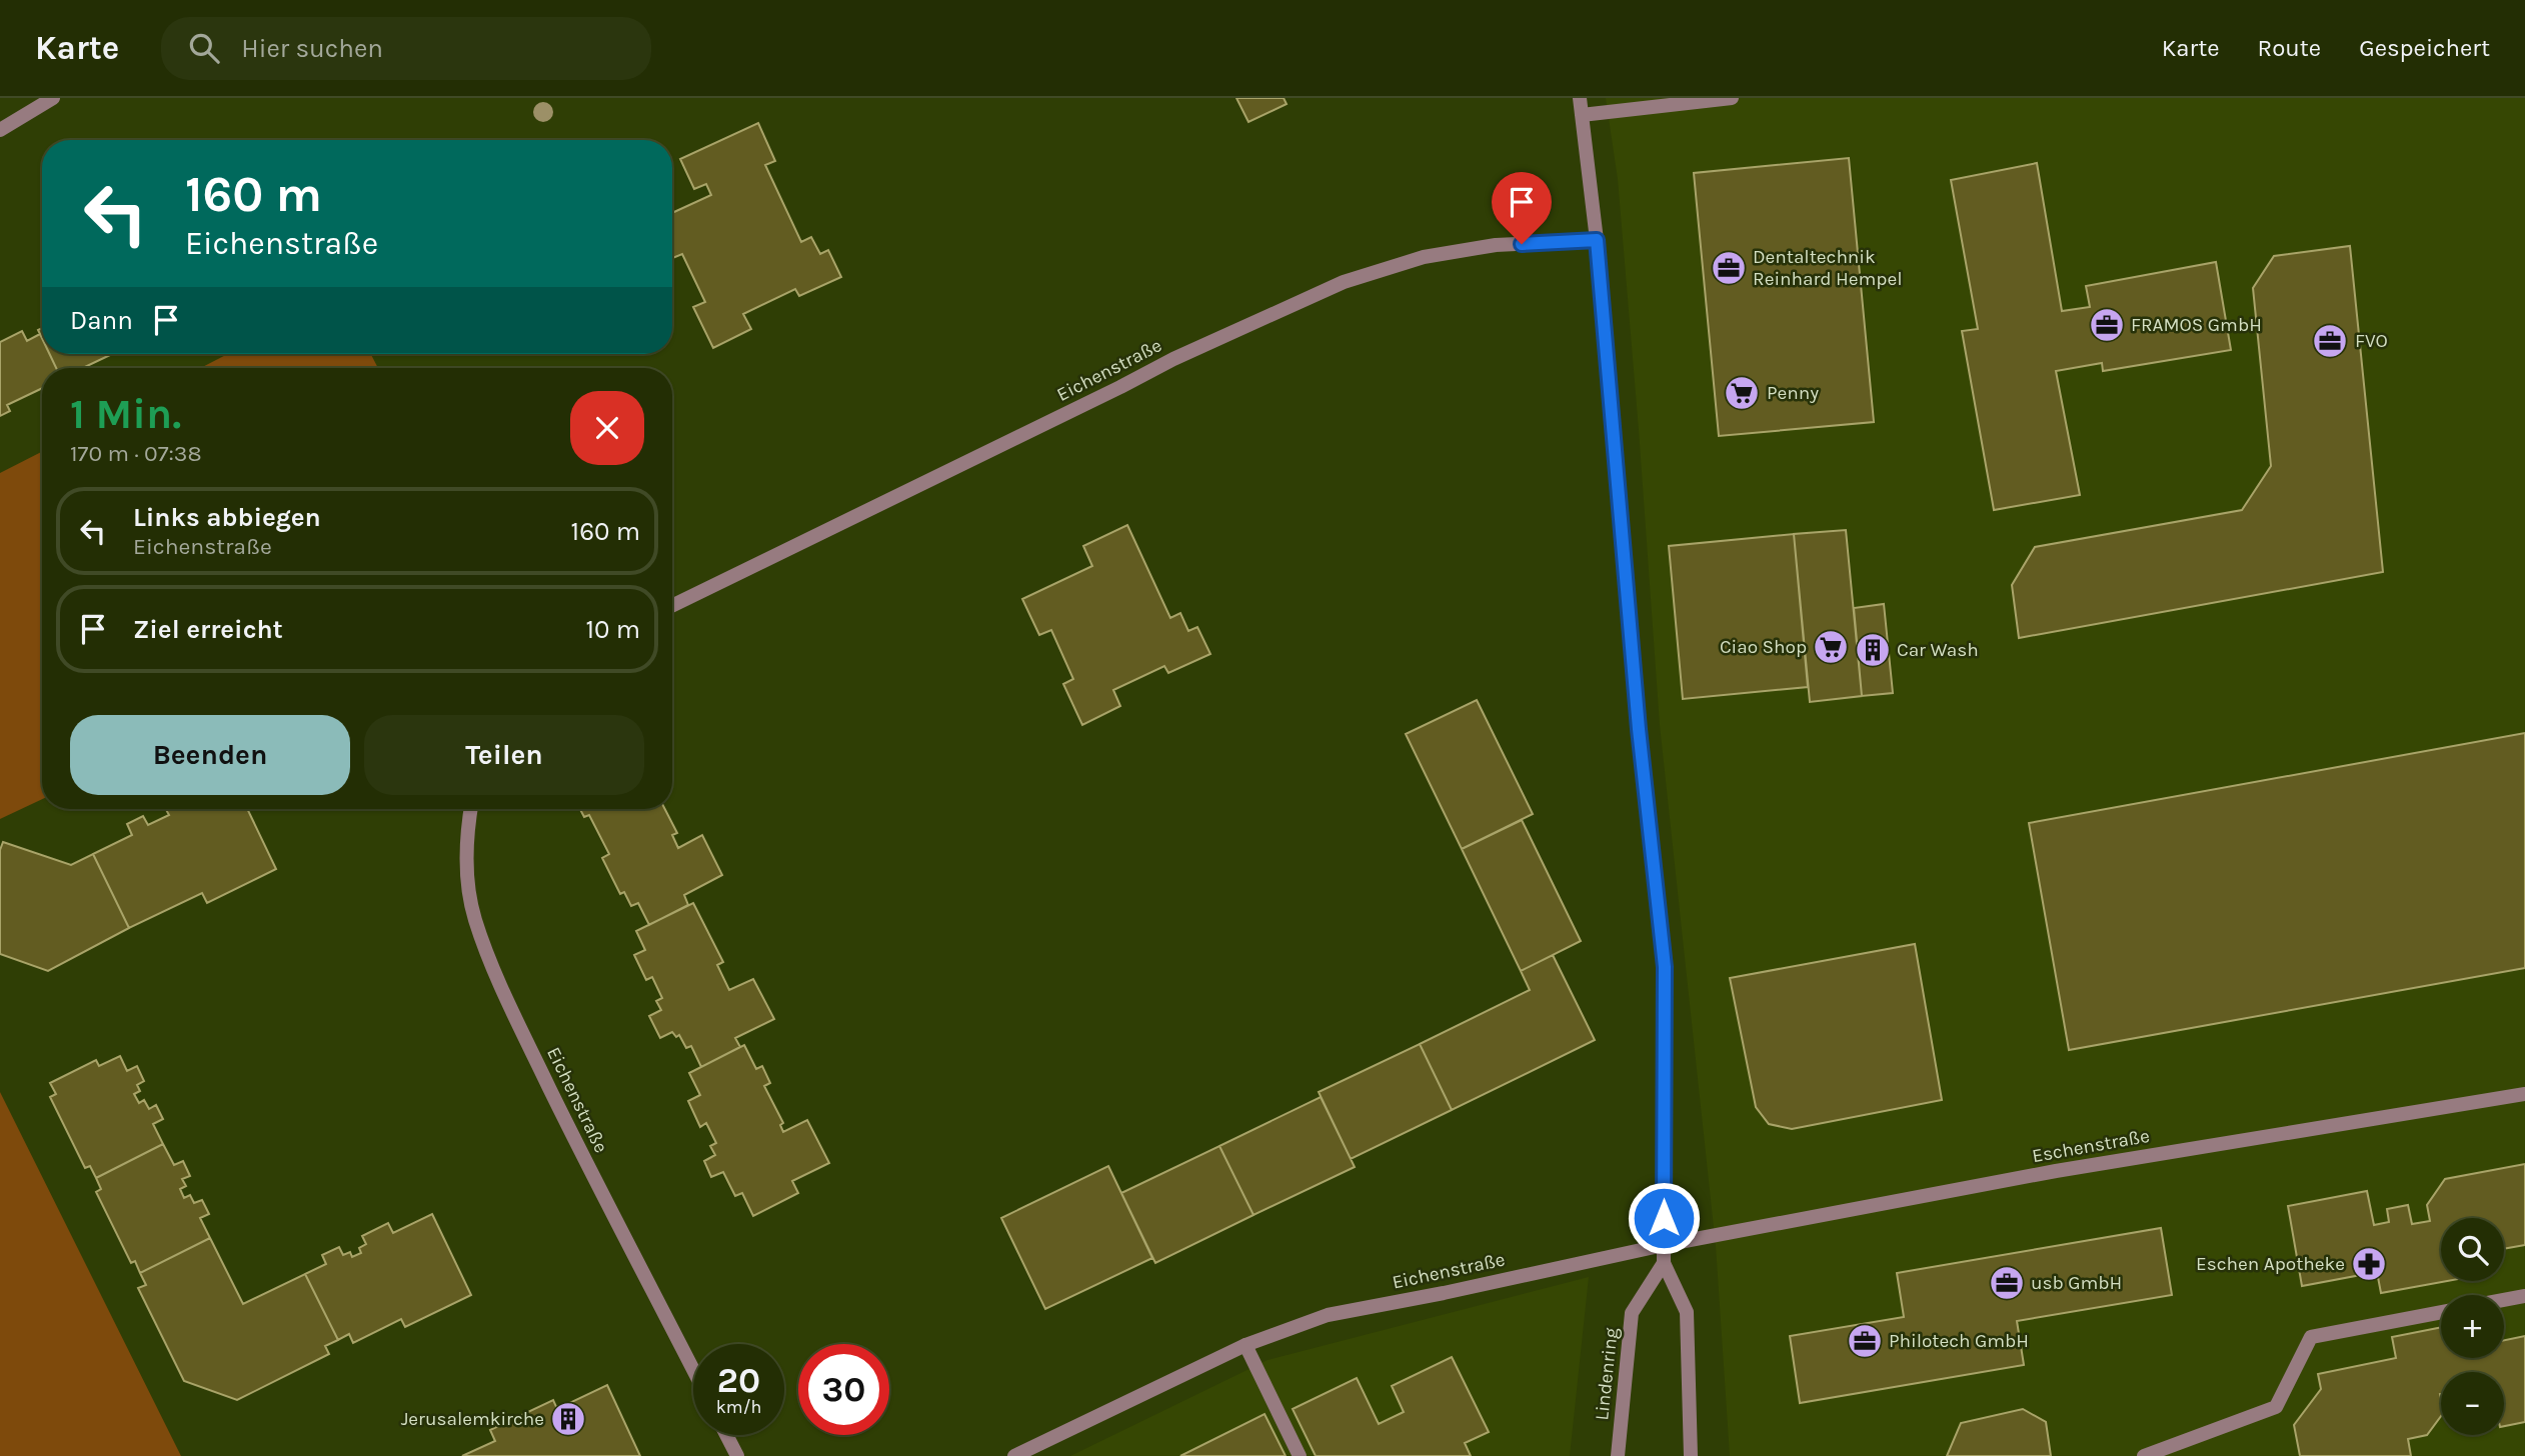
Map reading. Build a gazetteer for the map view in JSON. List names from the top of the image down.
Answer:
{
  "streets": {
    "street": ["Eichenstraße", "Eschenstraße", "Lindenring"]
  },
  "crossings": [
    ["Eichenstraße", "Eschenstraße"]
  ],
  "places": {
    "office": [
      "Dentaltechnik Reinhard Hempel",
      "FRAMOS GmbH",
      "FVO",
      "usb GmbH",
      "Philotech GmbH"
    ],
    "supermarket": ["Penny", "Ciao Shop"],
    "building": ["Car Wash", "Jerusalemkirche"],
    "pharmacy": ["Eschen Apotheke"]
  },
  "page": {
    "header": "Karte",
    "search": "Hier suchen",
    "nav": ["Karte", "Route", "Gespeichert"],
    "turn": ["160 m", "Eichenstraße"],
    "then": "Dann",
    "heading": ["1 Min.", "170 m · 07:38"],
    "list": [
      {
        "name": "Links abbiegen",
        "note": "Eichenstraße",
        "value": "160 m"
      },
      {
        "name": "Ziel erreicht",
        "value": "10 m"
      }
    ],
    "buttons": ["Beenden", "Teilen"],
    "map_buttons": ["+", "−"],
    "speed": "20 km/h",
    "limit": "30"
  }
}
